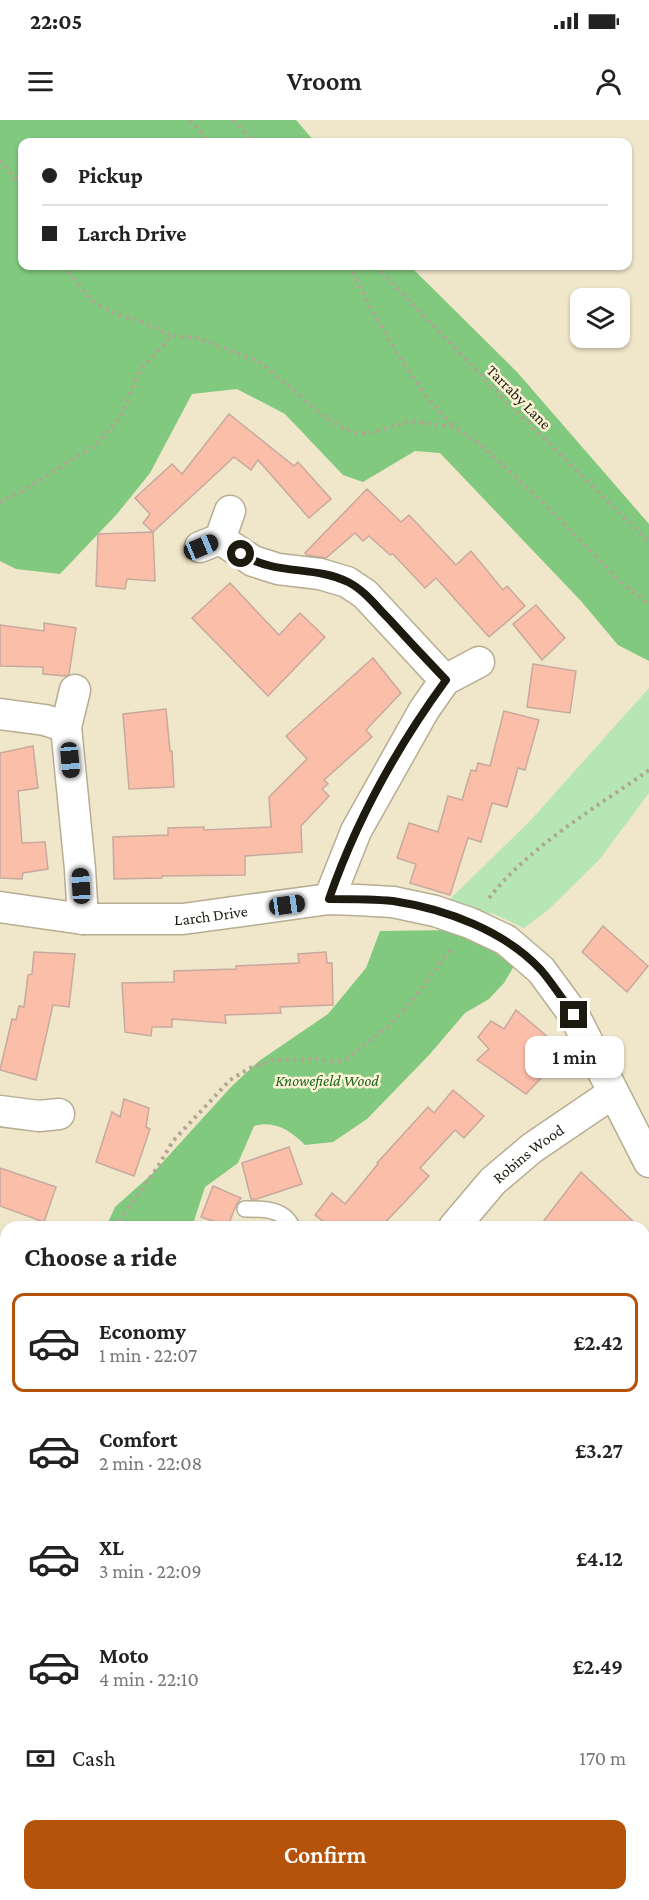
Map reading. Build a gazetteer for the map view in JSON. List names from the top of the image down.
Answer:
{
  "streets": {
    "street": ["Larch Drive", "Robins Wood"],
    "path": ["Tarraby Lane"]
  },
  "crossings": [
    ["Larch Drive", "Robins Wood"]
  ],
  "parks": ["Knowefield Wood"],
  "page": {
    "status": "22:05",
    "header": "Vroom",
    "banner": ["Pickup", "Larch Drive"],
    "bubble": "1 min",
    "heading": "Choose a ride",
    "list": [
      {
        "name": "Economy",
        "note": "1 min · 22:07",
        "value": "£2.42"
      },
      {
        "name": "Comfort",
        "note": "2 min · 22:08",
        "value": "£3.27"
      },
      {
        "name": "XL",
        "note": "3 min · 22:09",
        "value": "£4.12"
      },
      {
        "name": "Moto",
        "note": "4 min · 22:10",
        "value": "£2.49"
      }
    ],
    "pay": ["Cash", "170 m"],
    "buttons": "Confirm"
  }
}
